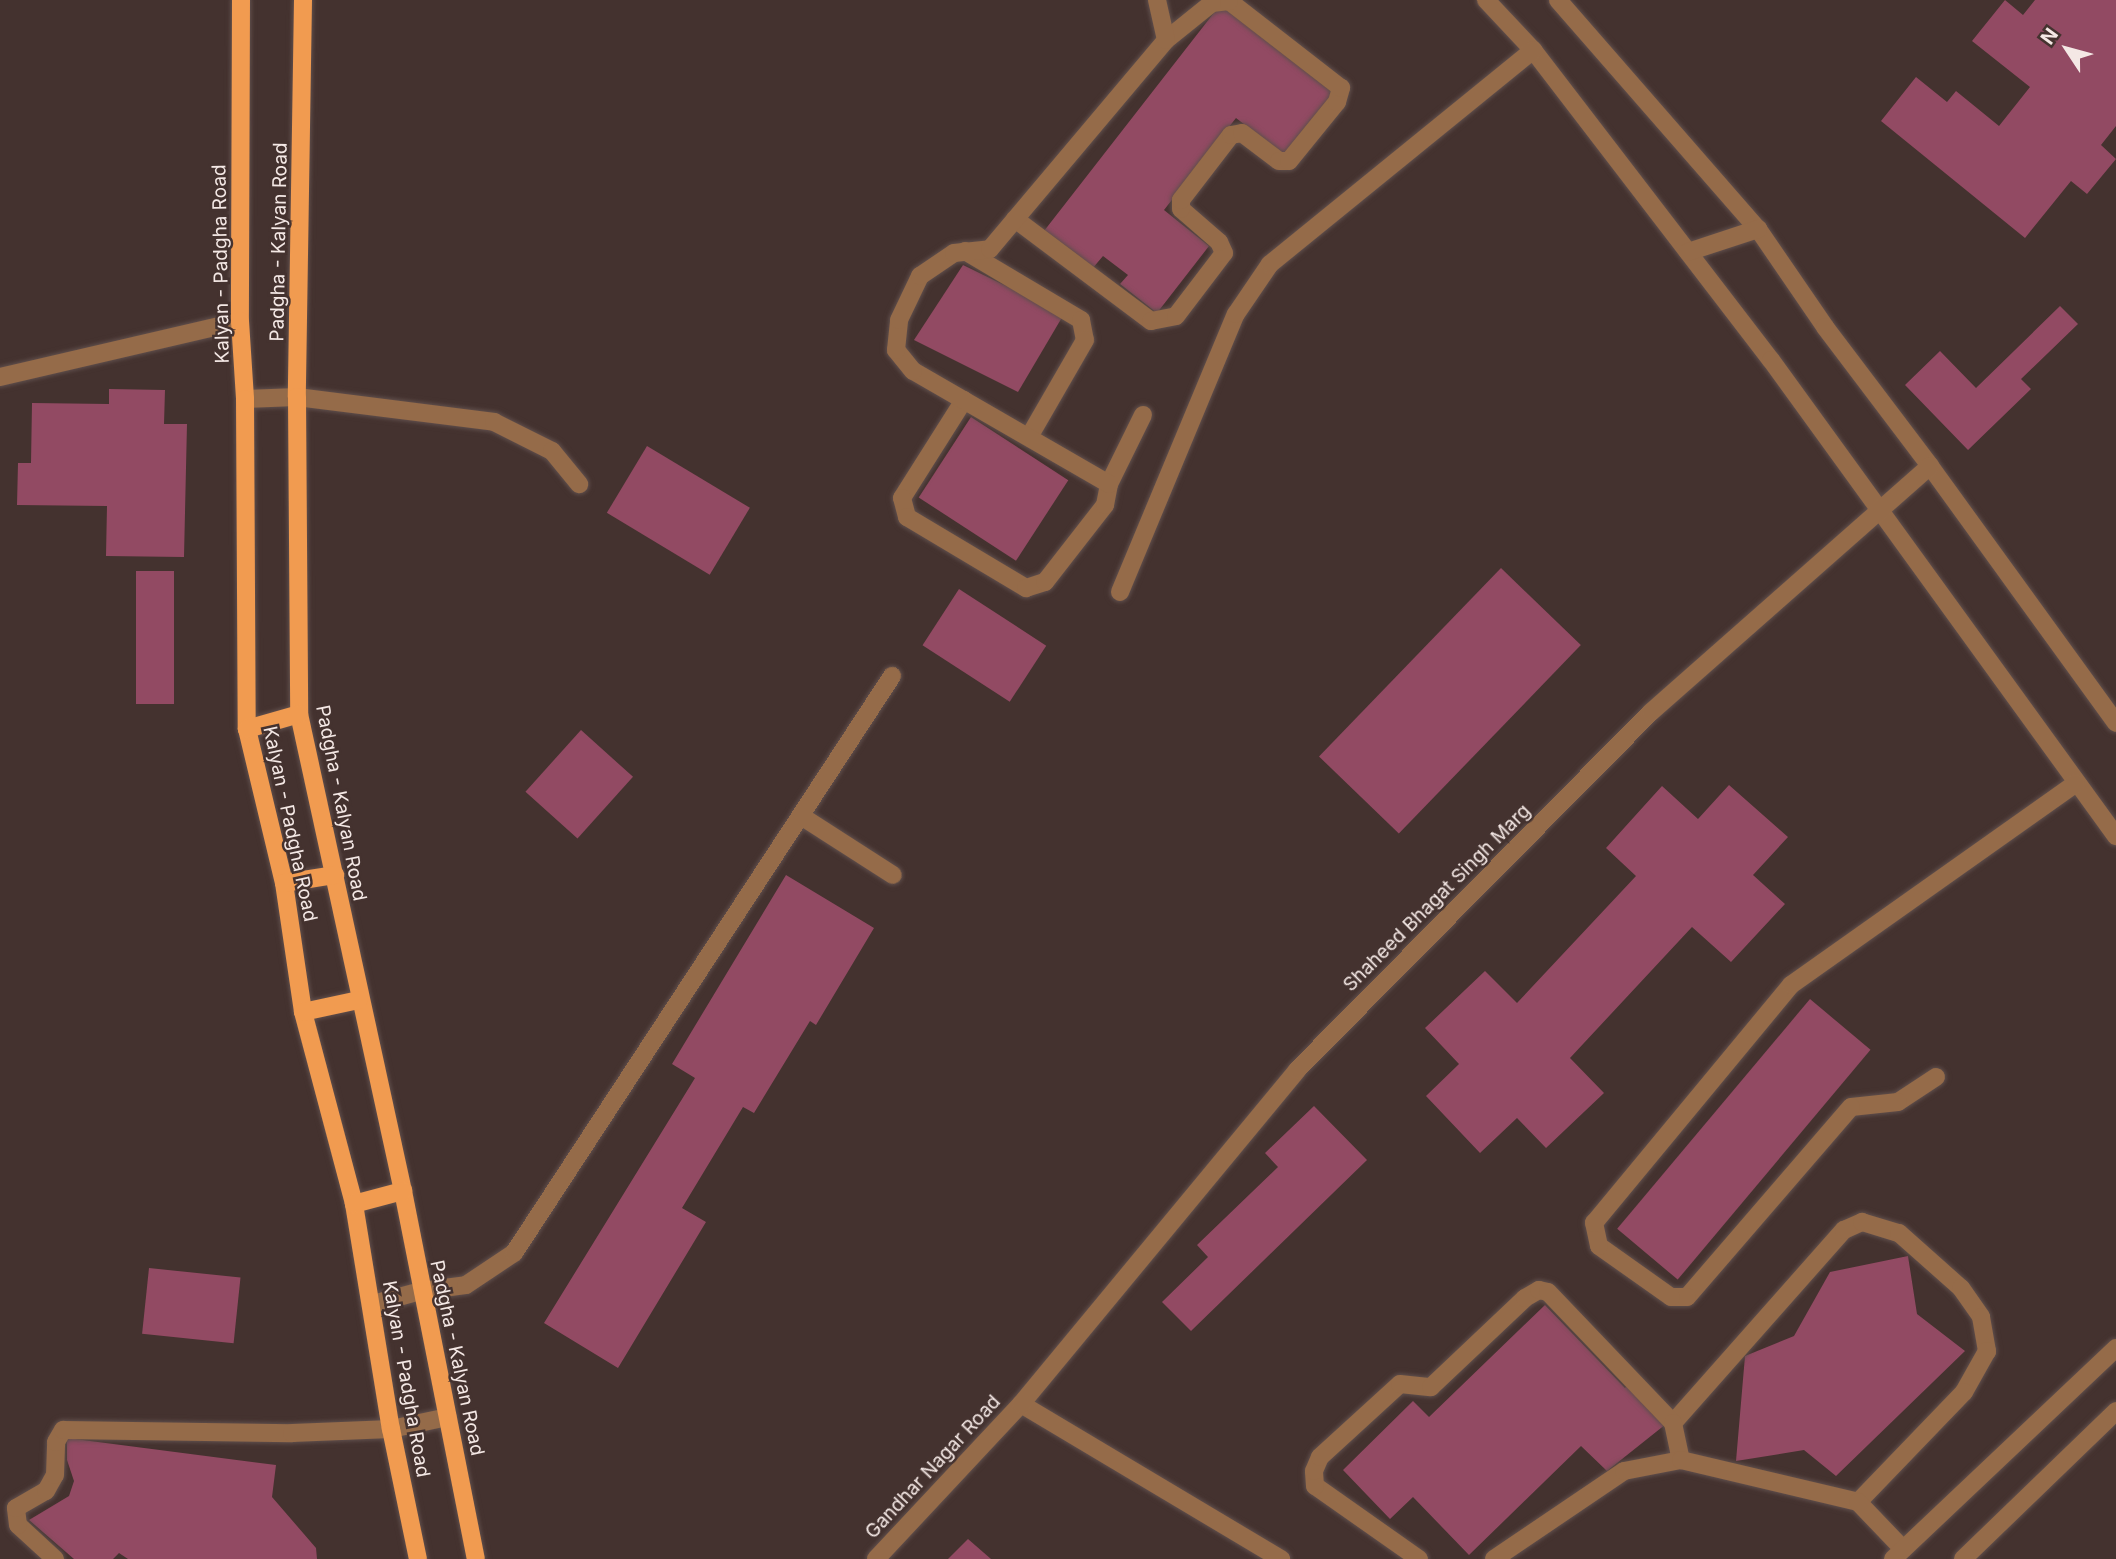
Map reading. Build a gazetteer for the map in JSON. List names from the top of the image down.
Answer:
{
  "streets": {
    "main road": ["Padgha - Kalyan Road", "Kalyan - Padgha Road"],
    "street": ["Shaheed Bhagat Singh Marg", "Gandhar Nagar Road"]
  },
  "crossings": [
    ["Shaheed Bhagat Singh Marg", "Gandhar Nagar Road"]
  ],
  "north": "top left"
}
